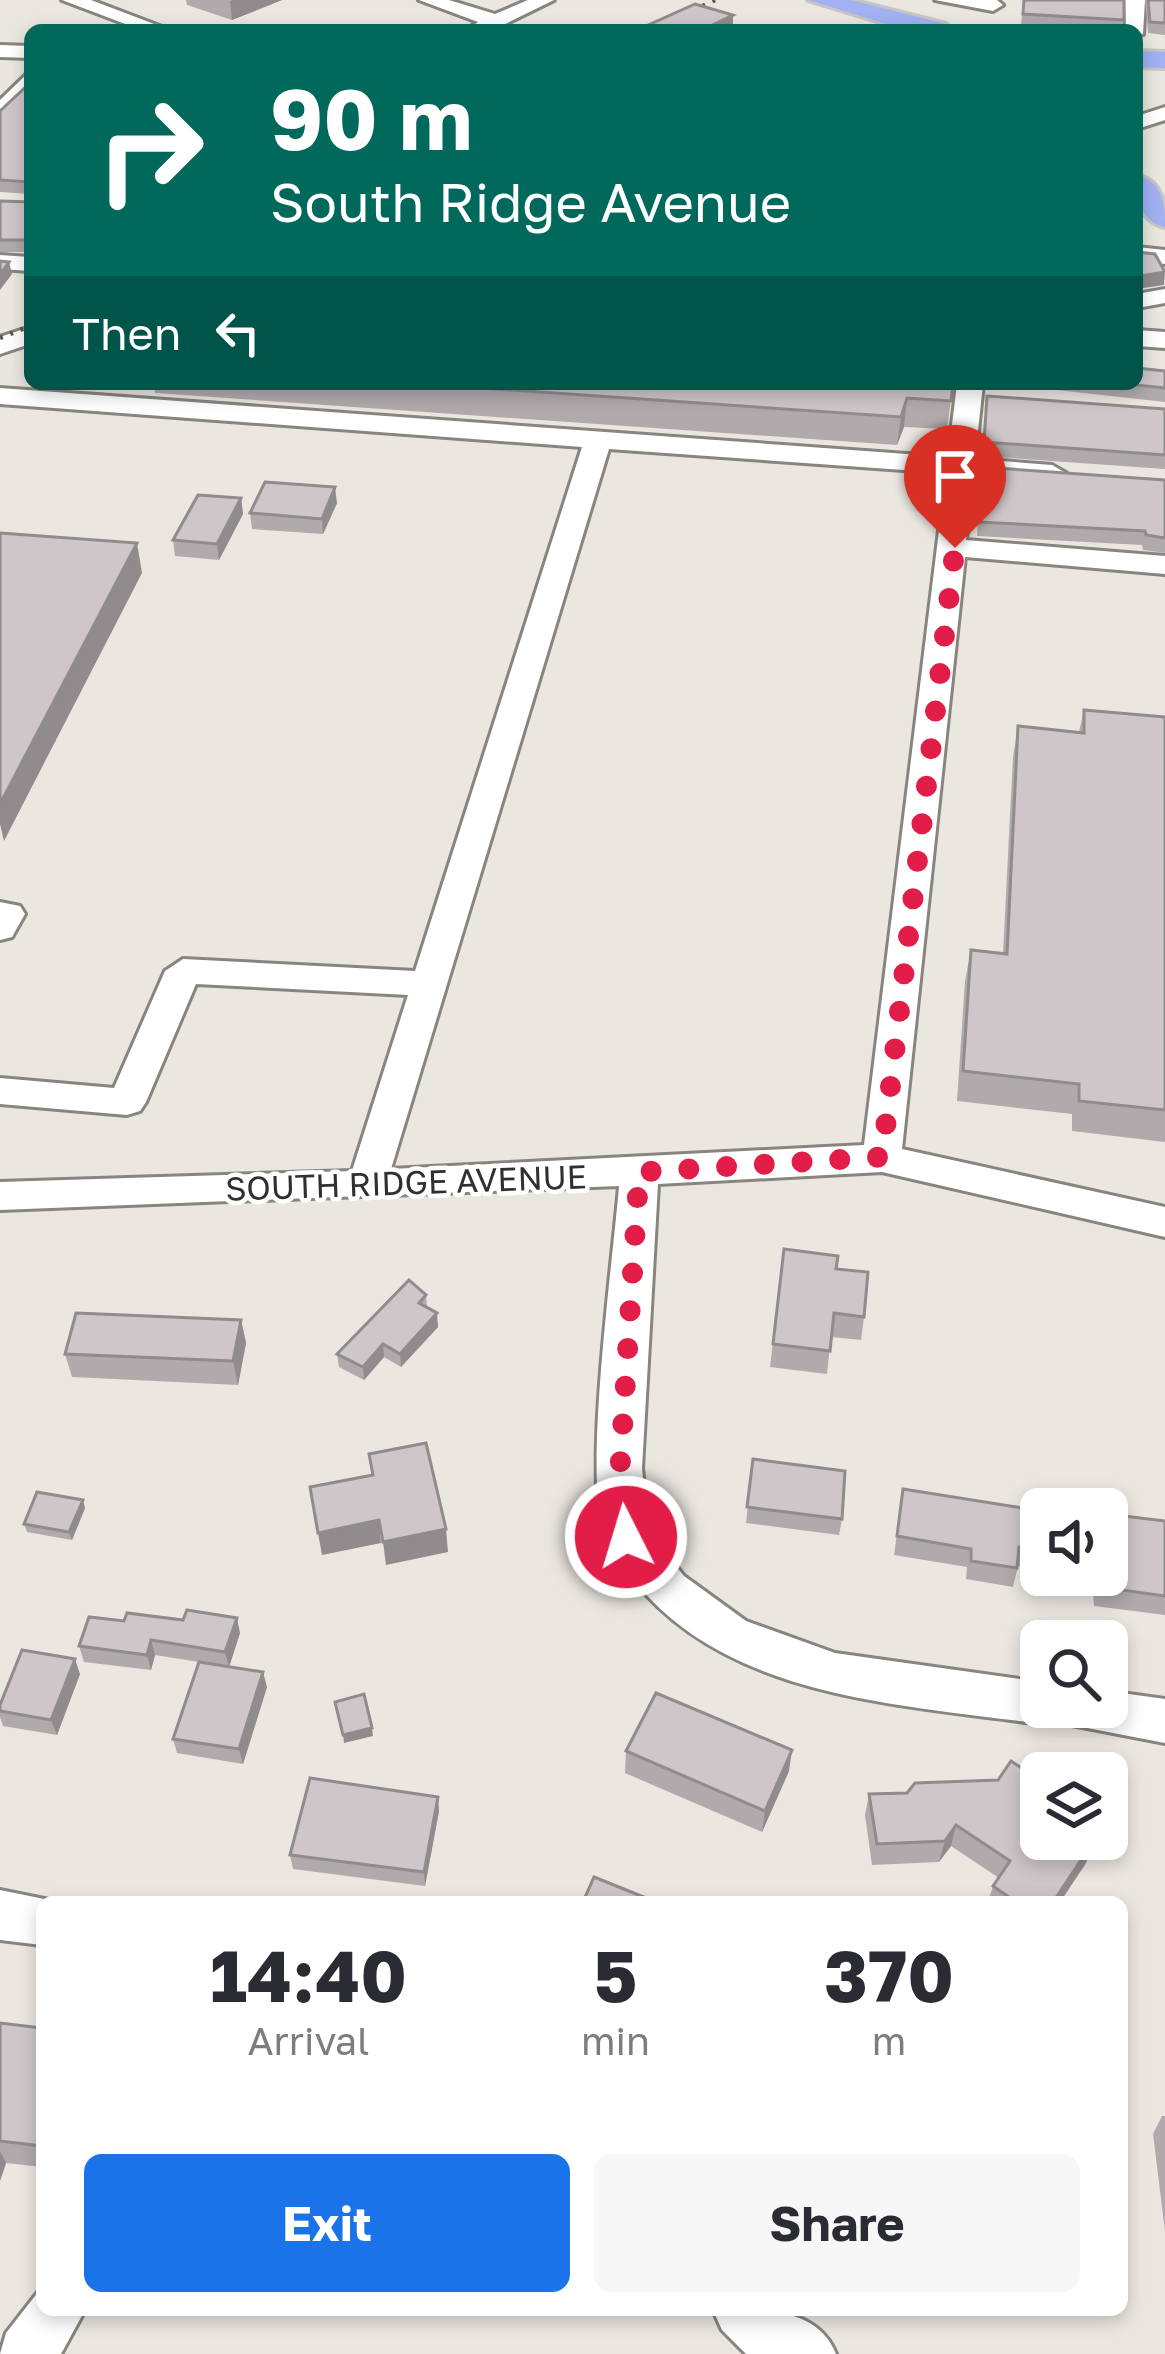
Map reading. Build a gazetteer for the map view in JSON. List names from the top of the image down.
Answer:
{
  "streets": {
    "street": ["SOUTH RIDGE AVENUE"]
  },
  "page": {
    "turn": ["90 m", "South Ridge Avenue"],
    "then": "Then",
    "eta": [
      "14:40",
      "Arrival",
      "5",
      "min",
      "370",
      "m"
    ],
    "buttons": ["Exit", "Share"]
  }
}
